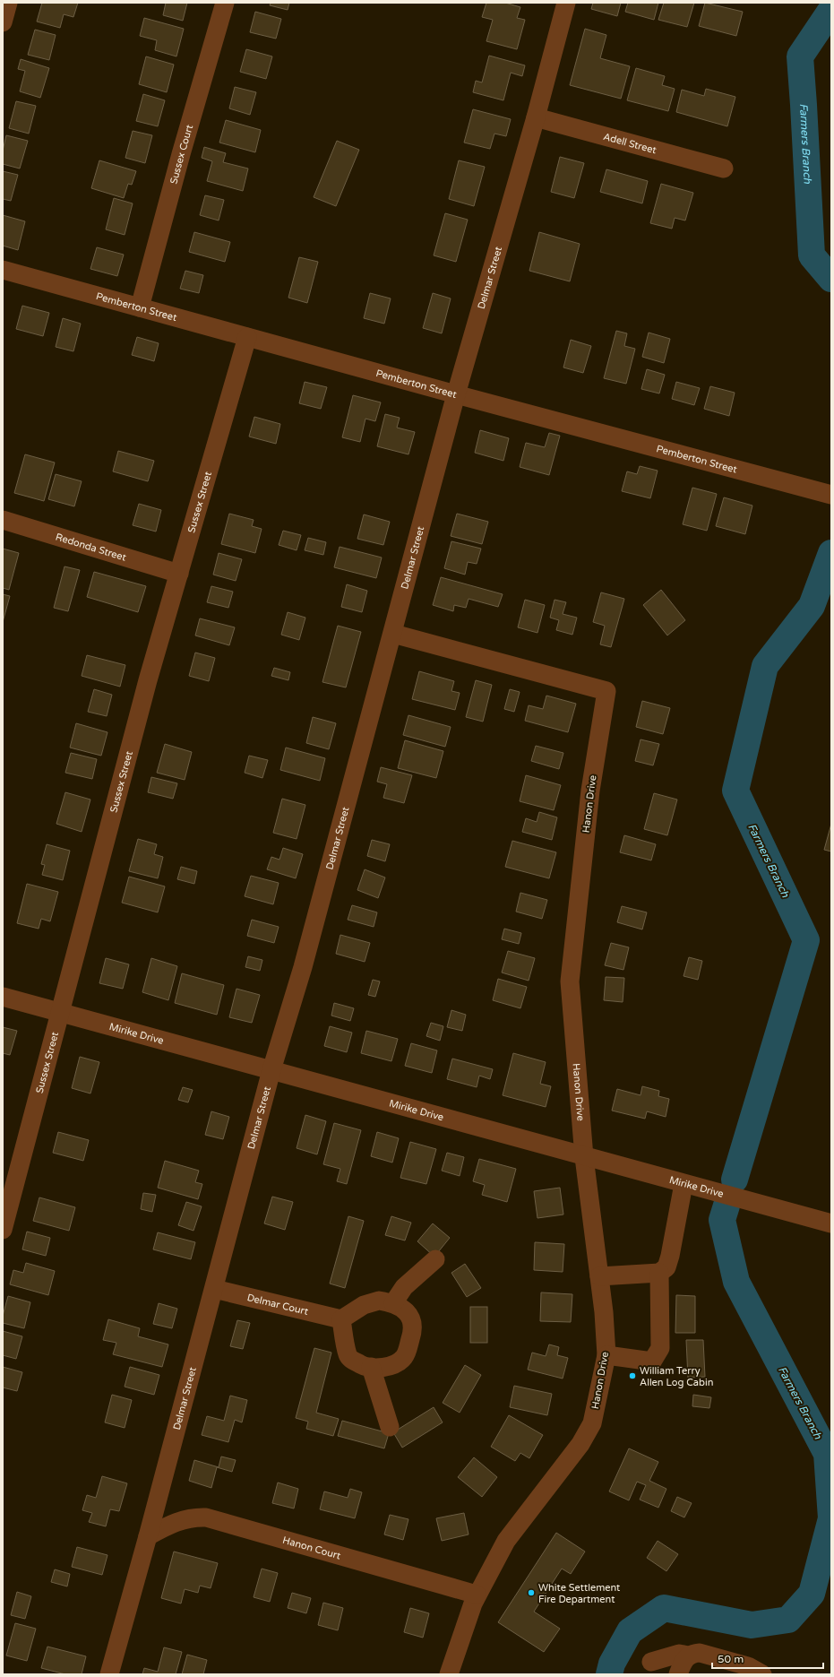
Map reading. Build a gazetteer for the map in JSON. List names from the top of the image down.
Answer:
{
  "streets": {
    "street": [
      "Adell Street",
      "Sussex Court",
      "Delmar Street",
      "Pemberton Street",
      "Sussex Street",
      "Redonda Street",
      "Hanon Drive",
      "Mirike Drive",
      "Delmar Court",
      "Hanon Court"
    ]
  },
  "crossings": [
    ["Adell Street", "Delmar Street"],
    ["Sussex Court", "Pemberton Street"],
    ["Delmar Street", "Pemberton Street"],
    ["Delmar Street", "Hanon Drive"],
    ["Delmar Street", "Mirike Drive"],
    ["Delmar Street", "Delmar Court"],
    ["Delmar Street", "Hanon Court"],
    ["Pemberton Street", "Sussex Street"],
    ["Sussex Street", "Redonda Street"],
    ["Sussex Street", "Mirike Drive"],
    ["Hanon Drive", "Mirike Drive"],
    ["Hanon Drive", "Hanon Court"]
  ],
  "water": ["Farmers Branch"],
  "places": ["William Terry Allen Log Cabin", "White Settlement Fire Department"],
  "scale_bar": "50 m"
}
